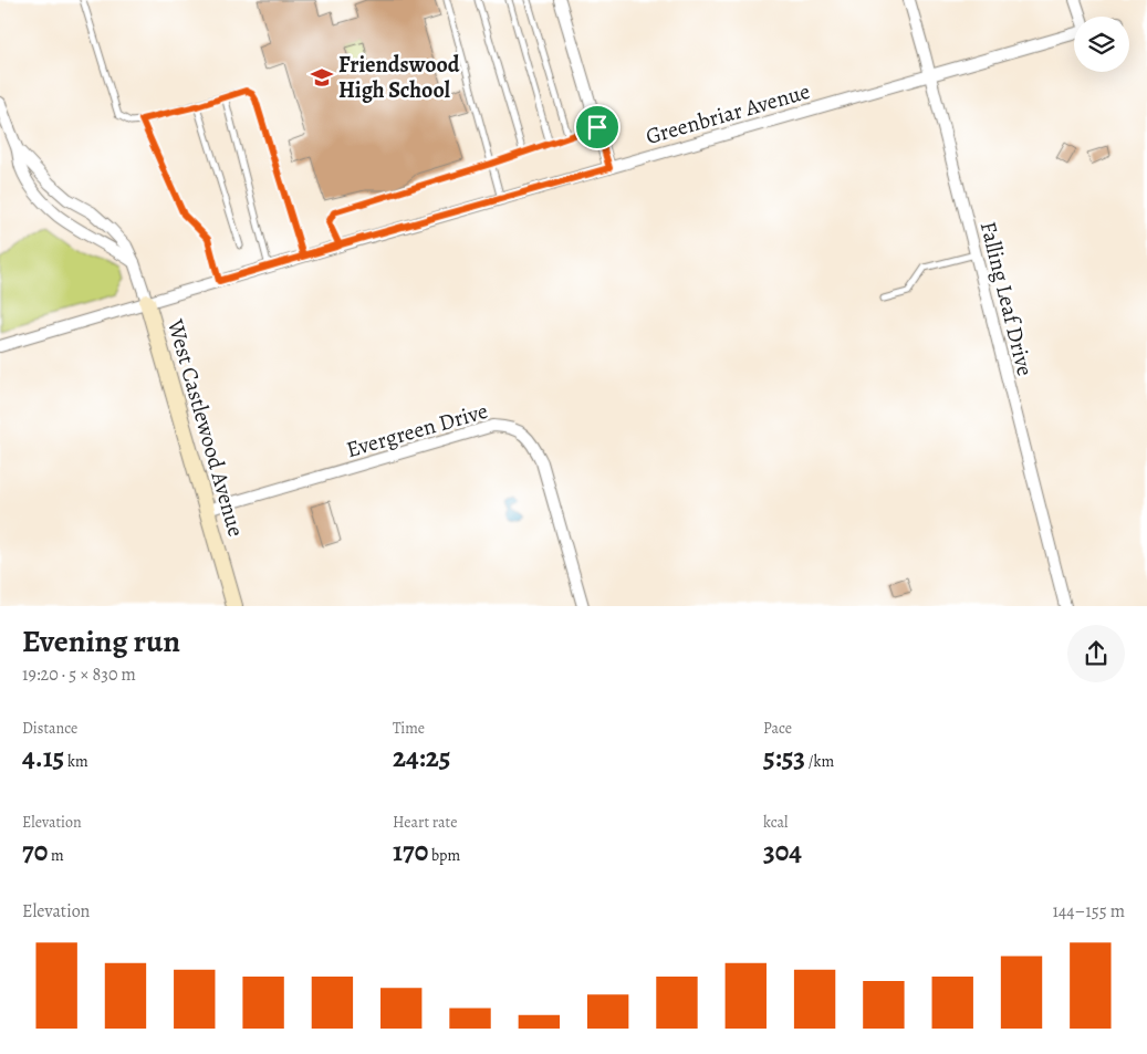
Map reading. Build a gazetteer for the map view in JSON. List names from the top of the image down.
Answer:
{
  "streets": {
    "street": [
      "Greenbriar Avenue",
      "Falling Leaf Drive",
      "West Castlewood Avenue",
      "Evergreen Drive"
    ]
  },
  "crossings": [
    ["Greenbriar Avenue", "Falling Leaf Drive"],
    ["Greenbriar Avenue", "West Castlewood Avenue"],
    ["West Castlewood Avenue", "Evergreen Drive"]
  ],
  "places": {
    "school or university": ["Friendswood High School"]
  },
  "page": {
    "heading": ["Evening run", "19:20 · 5 × 830 m"],
    "stats": [
      ["Distance", "4.15 km"],
      ["Time", "24:25"],
      ["Pace", "5:53 /km"],
      ["Elevation", "70 m"],
      ["Heart rate", "170 bpm"],
      ["kcal", "304"]
    ],
    "chart": ["Elevation", "144–155 m"]
  }
}
